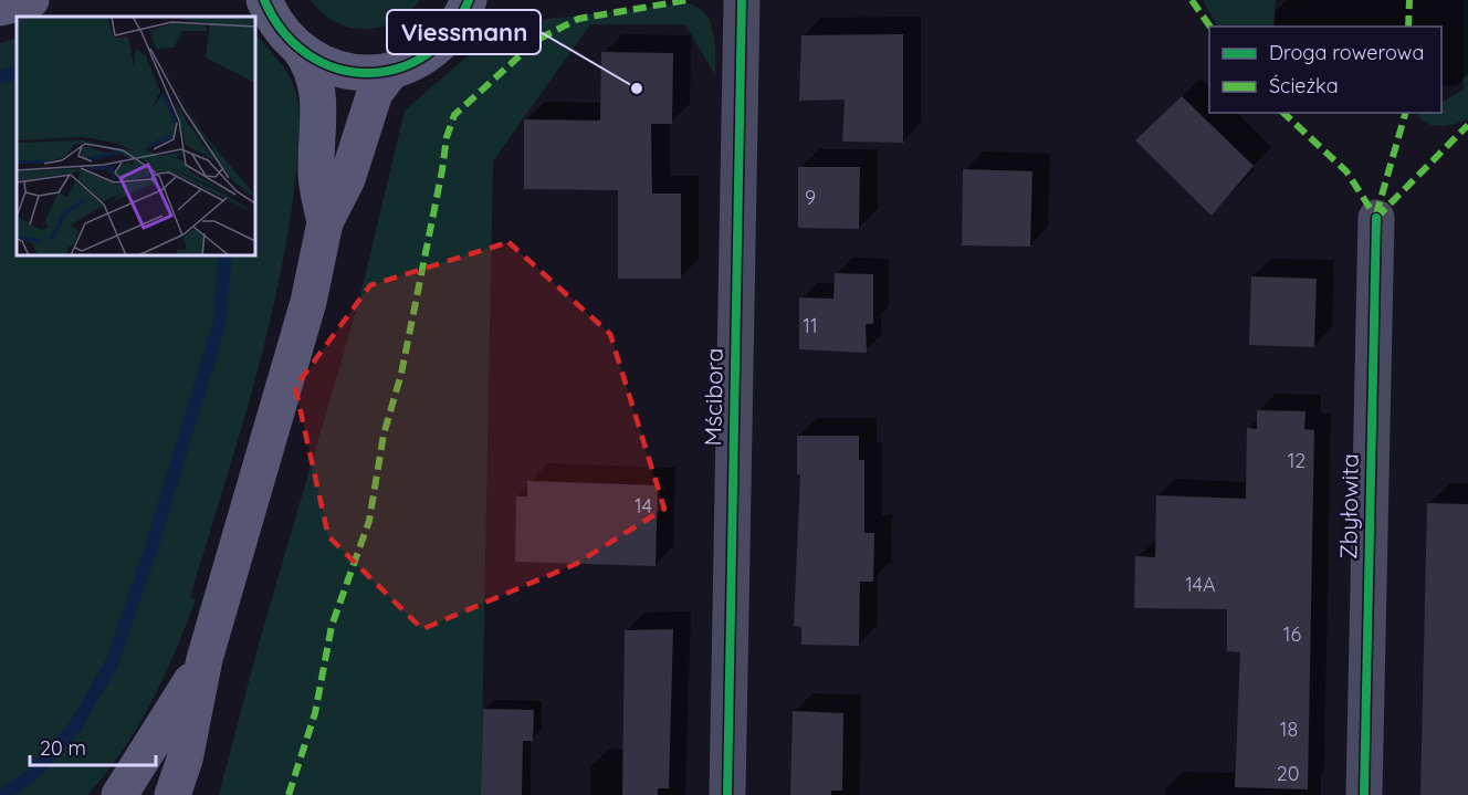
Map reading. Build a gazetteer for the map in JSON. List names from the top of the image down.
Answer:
{
  "streets": {
    "street": ["Mścibora", "Zbyłowita"]
  },
  "places": ["Viessmann"],
  "house_numbers": [
    "9",
    "11",
    "12",
    "14",
    "14A",
    "16",
    "18",
    "20"
  ],
  "legend": ["Droga rowerowa", "Ścieżka"],
  "scale_bar": "20 m"
}
